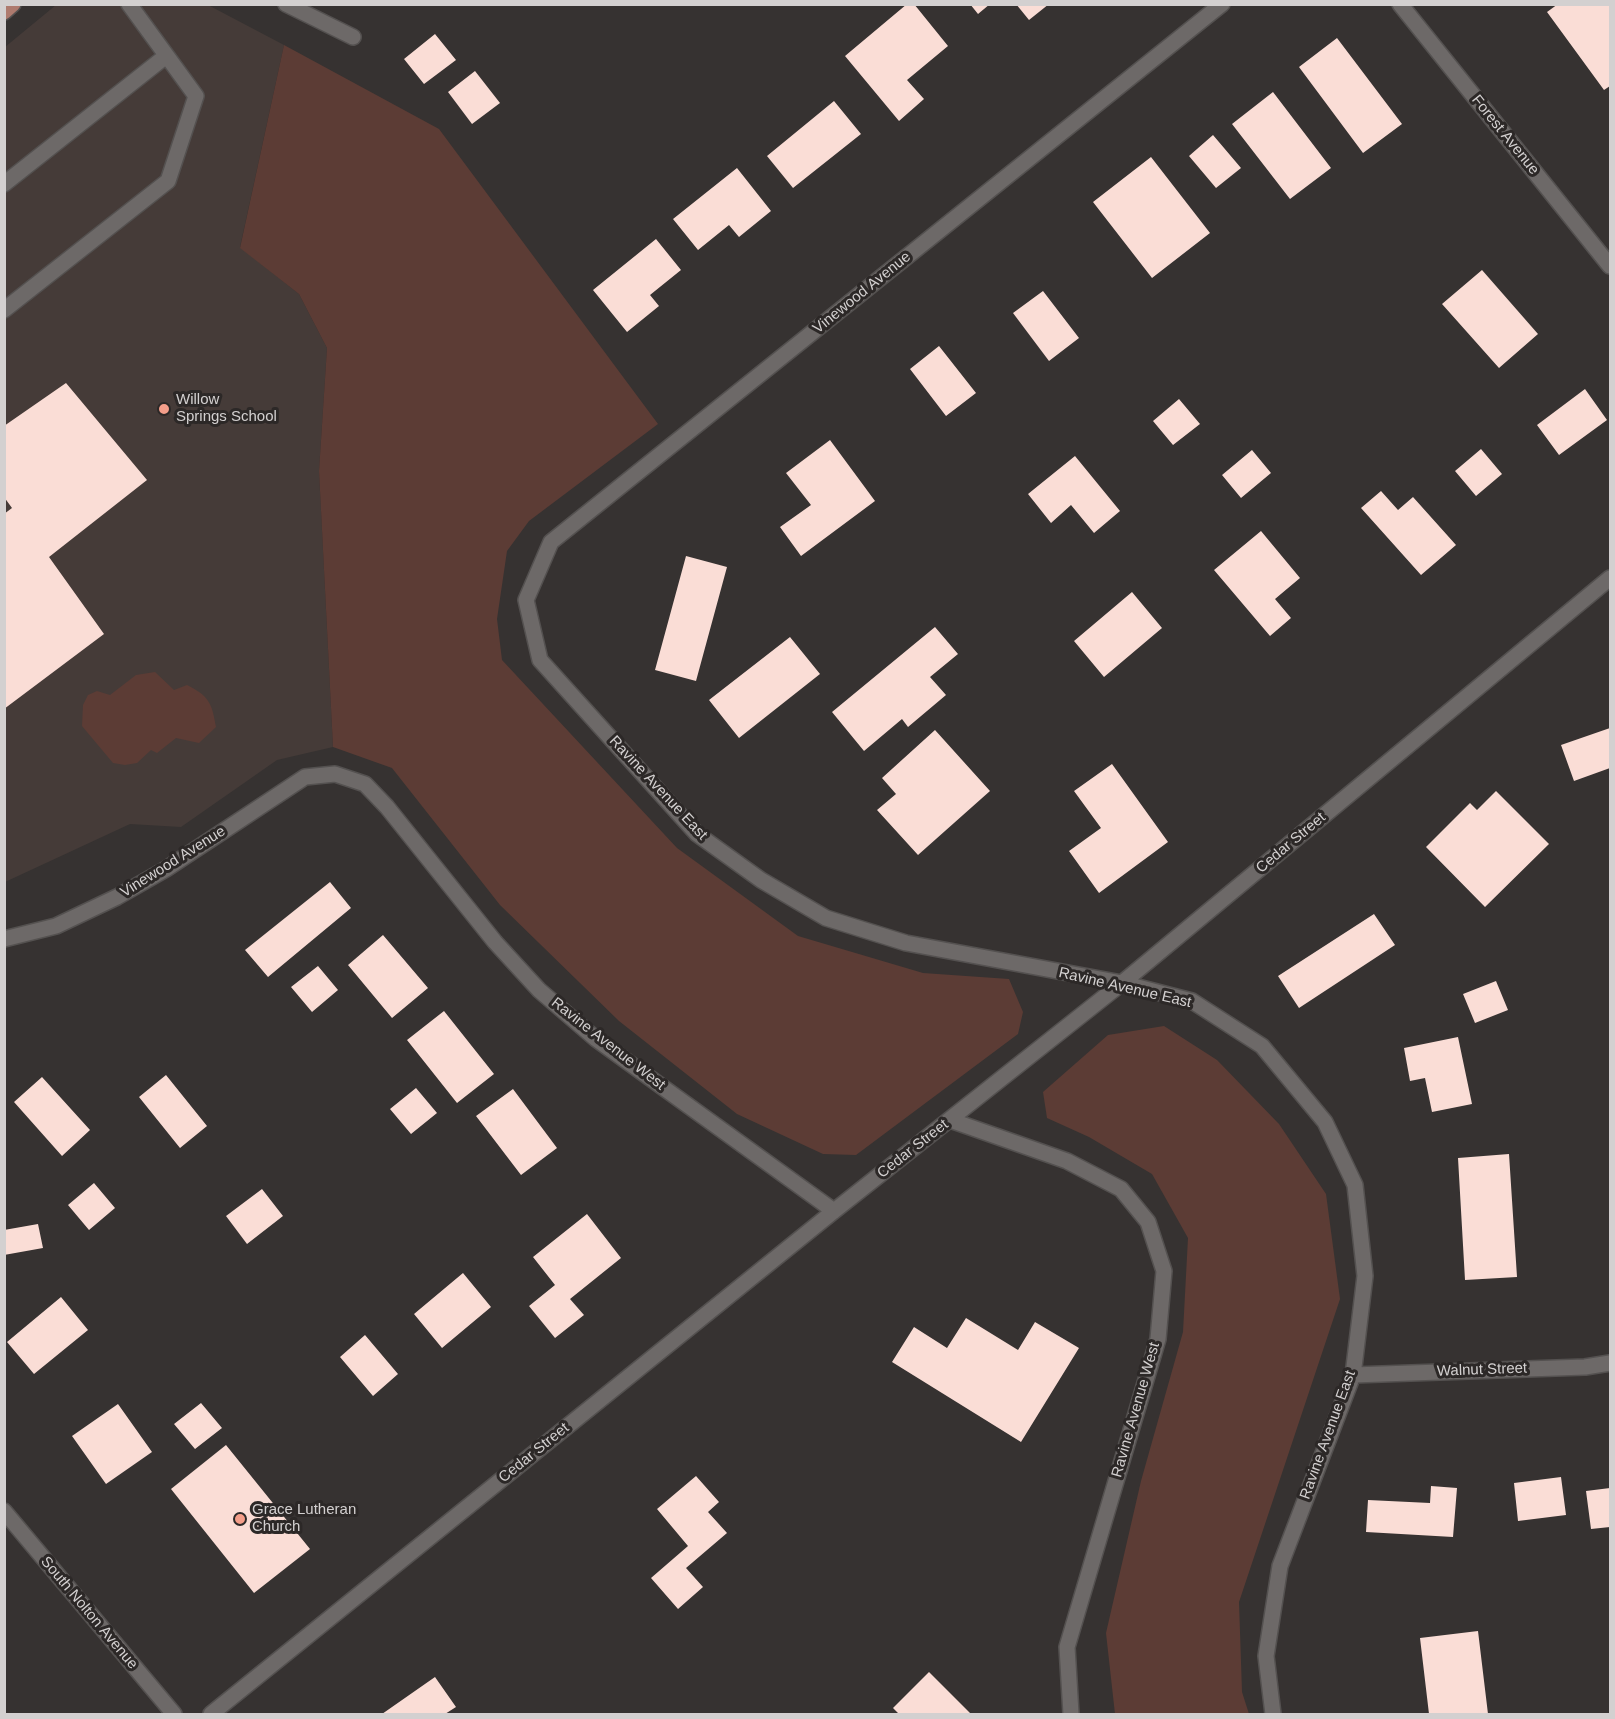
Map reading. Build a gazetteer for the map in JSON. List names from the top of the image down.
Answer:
{
  "streets": {
    "street": [
      "Forest Avenue",
      "Vinewood Avenue",
      "Ravine Avenue East",
      "Cedar Street",
      "Ravine Avenue West",
      "Walnut Street",
      "South Nolton Avenue"
    ]
  },
  "crossings": [
    ["Vinewood Avenue", "Ravine Avenue East"],
    ["Vinewood Avenue", "Ravine Avenue West"],
    ["Ravine Avenue East", "Cedar Street"],
    ["Ravine Avenue East", "Walnut Street"],
    ["Cedar Street", "Ravine Avenue West"]
  ],
  "places": ["Willow Springs School", "Grace Lutheran Church"]
}
